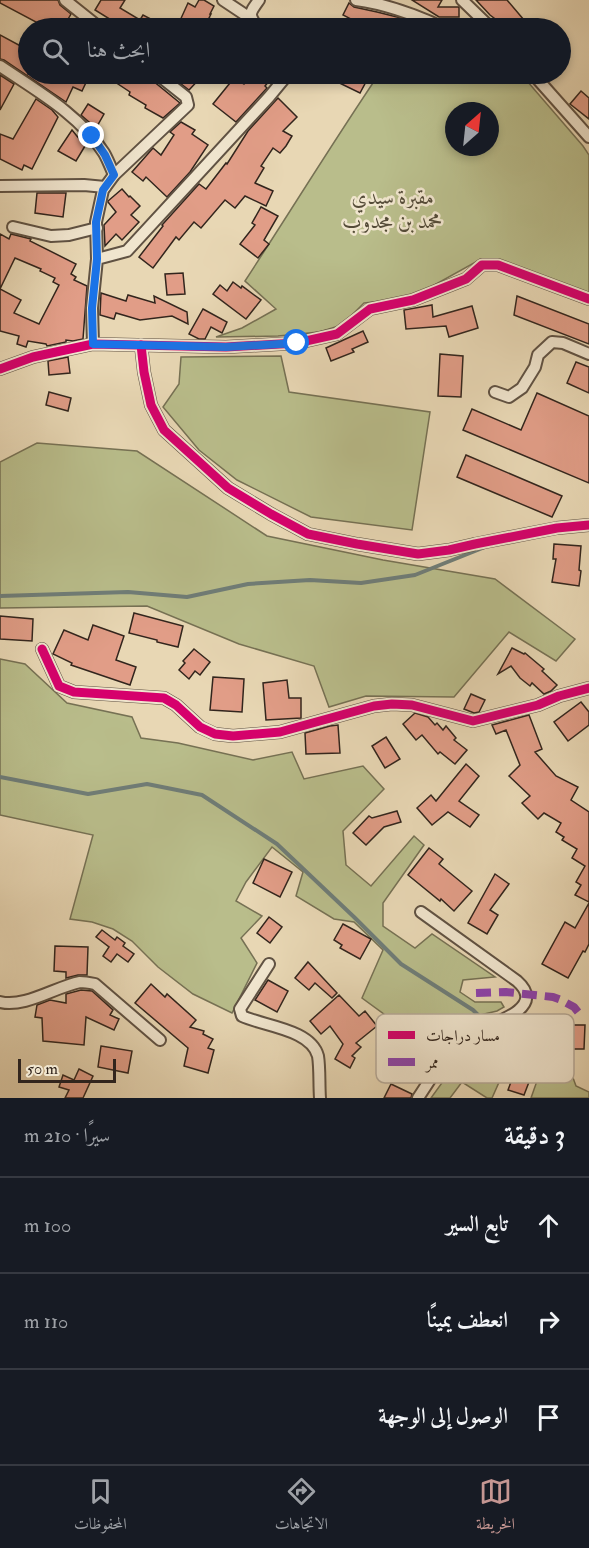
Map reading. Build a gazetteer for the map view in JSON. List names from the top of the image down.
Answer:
{
  "parks": ["مقبرة سيدي محمد بن مجدوب"],
  "legend": ["مسار دراجات", "ممر"],
  "scale_bar": "50 m",
  "north": "top right",
  "page": {
    "search": "ابحث هنا",
    "scale": "50 m",
    "heading": ["3 دقيقة", "سيرًا · 210 m"],
    "list": [
      ["تابع السير", "100 m"],
      ["انعطف يمينًا", "110 m"],
      "الوصول إلى الوجهة"
    ],
    "nav": ["الخريطة", "الاتجاهات", "المحفوظات"]
  }
}
